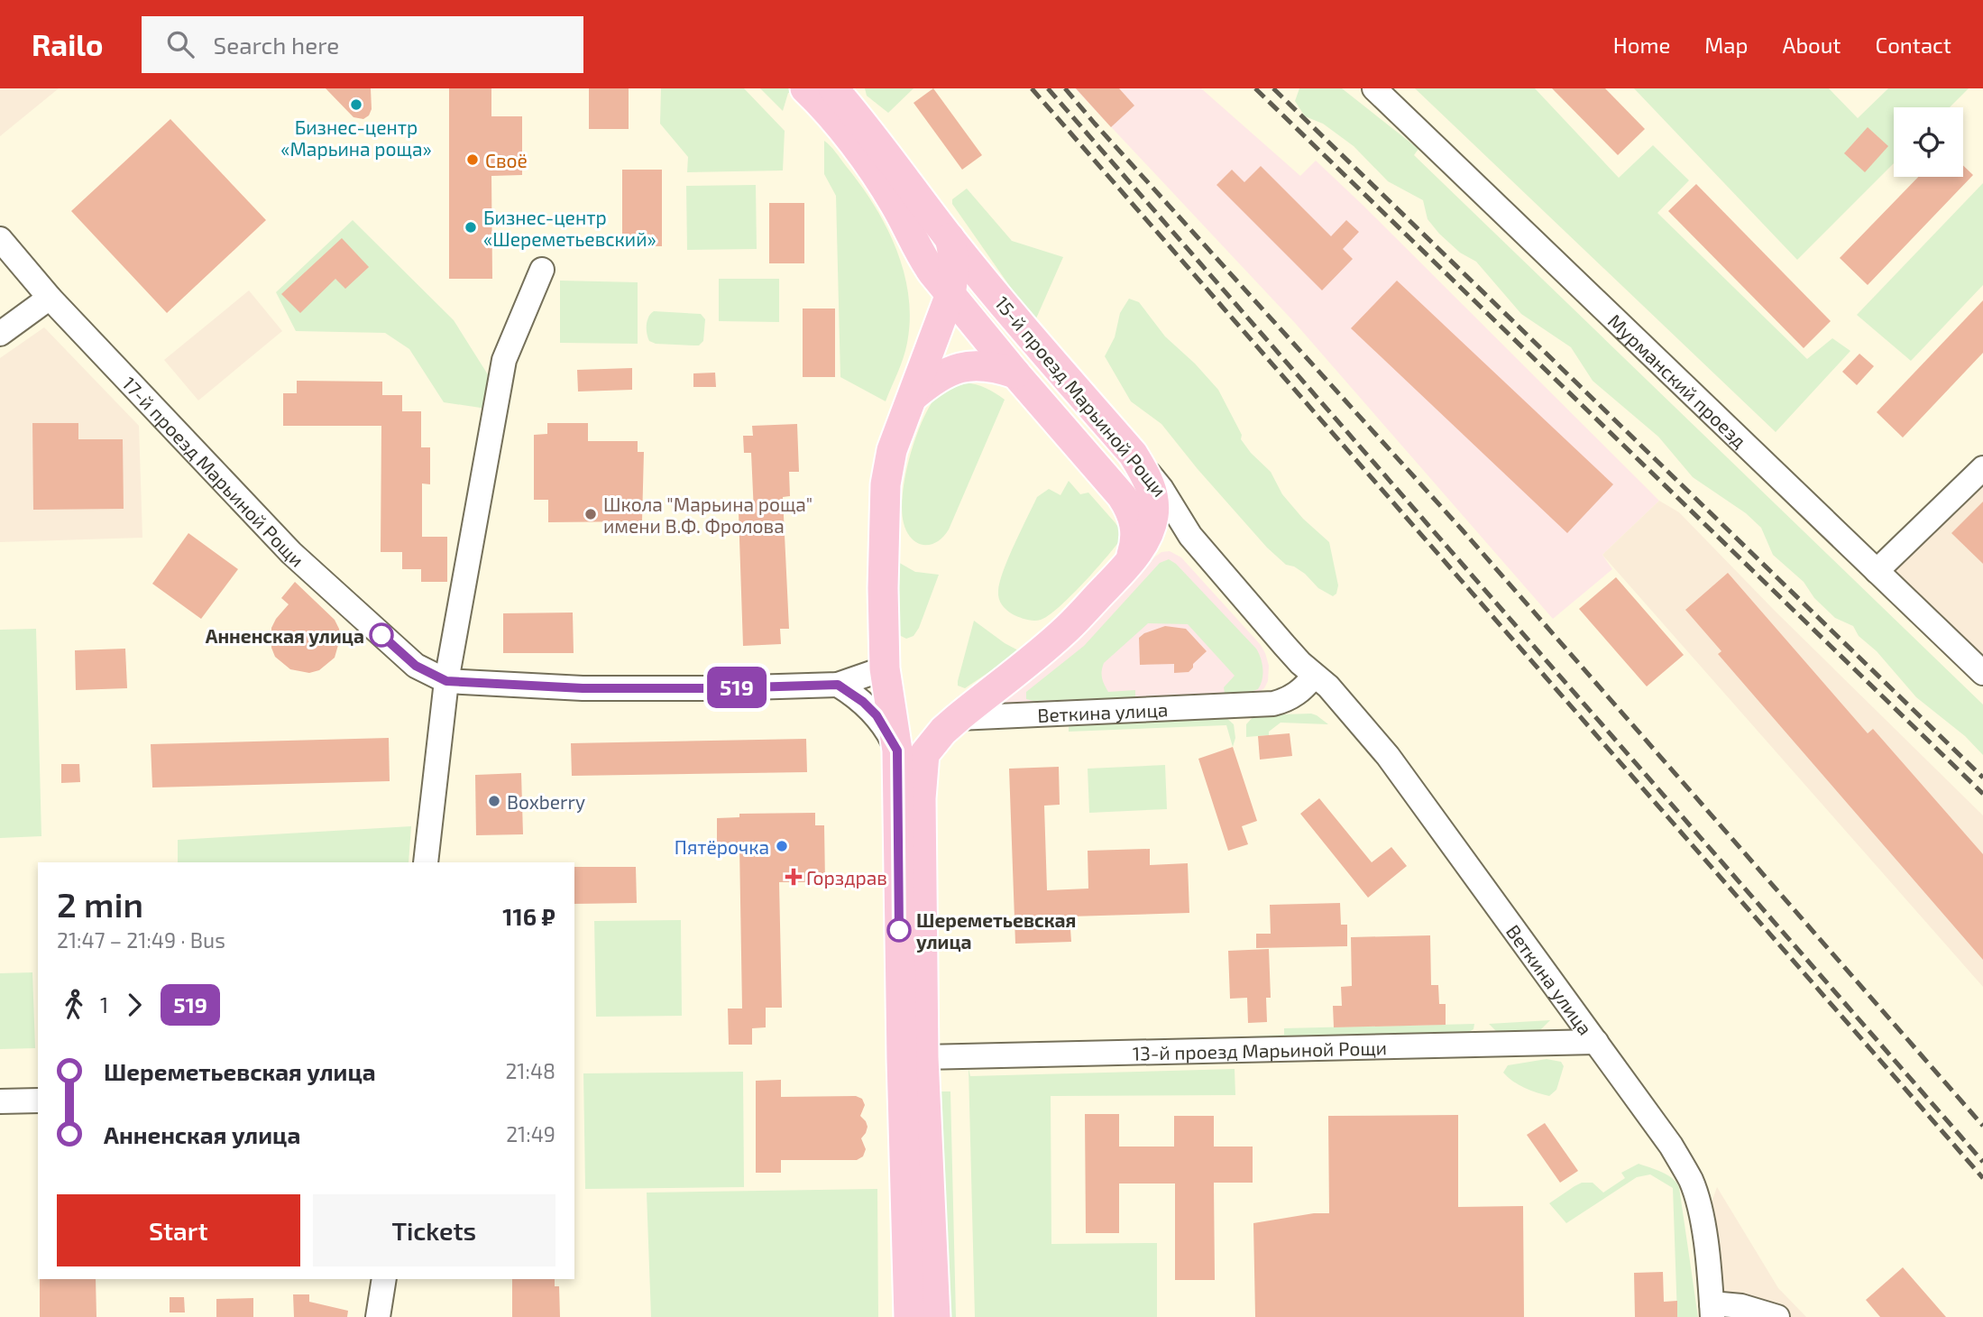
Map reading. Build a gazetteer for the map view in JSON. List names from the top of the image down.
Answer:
{
  "streets": {
    "main road": ["15-й проезд Марьиной Рощи"],
    "street": [
      "Мурманский проезд",
      "17-й проезд Марьиной Рощи",
      "Веткина улица",
      "13-й проезд Марьиной Рощи"
    ]
  },
  "crossings": [
    ["15-й проезд Марьиной Рощи", "Веткина улица"],
    ["Веткина улица", "13-й проезд Марьиной Рощи"]
  ],
  "places": {
    "other": [
      "Бизнес-центр «Марьина роща»",
      "Своё",
      "Бизнес-центр «Шереметьевский»",
      "Школа \"Марьина роща\" имени В.Ф. Фролова",
      "Анненская улица",
      "Boxberry",
      "Пятёрочка",
      "Шереметьевская улица"
    ],
    "health": ["Горздрав"]
  },
  "lines": ["bus line 519"],
  "page": {
    "header": "Railo",
    "search": "Search here",
    "nav": [
      "Home",
      "Map",
      "About",
      "Contact"
    ],
    "on_map": "519",
    "heading": ["2 min", "21:47 – 21:49 · Bus", "116 ₽"],
    "legs": ["1", "519"],
    "list": [
      {
        "name": "Шереметьевская улица",
        "value": "21:48"
      },
      {
        "name": "Анненская улица",
        "value": "21:49"
      }
    ],
    "buttons": ["Start", "Tickets"]
  }
}
